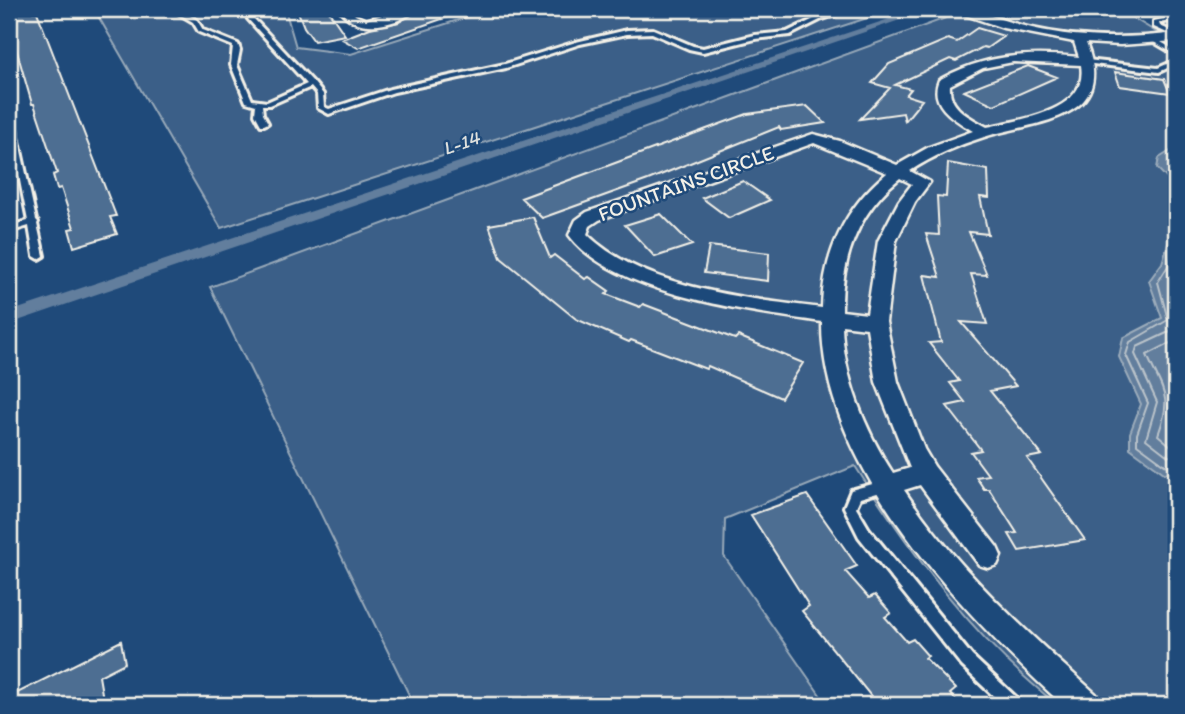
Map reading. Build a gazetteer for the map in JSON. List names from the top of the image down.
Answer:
{
  "streets": {
    "street": ["FOUNTAINS CIRCLE"]
  },
  "water": ["L-14"]
}
